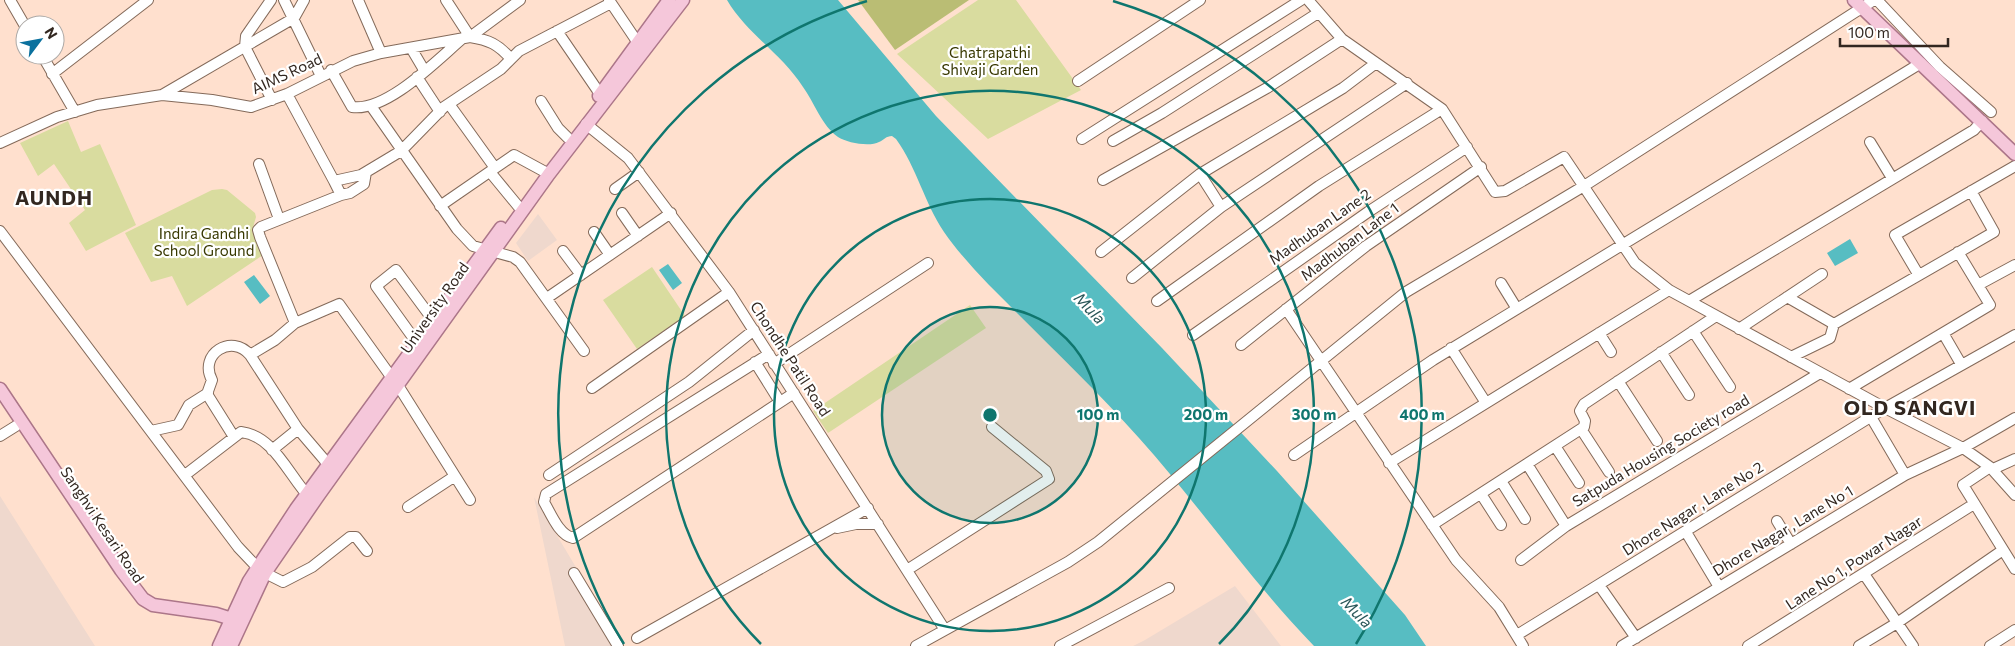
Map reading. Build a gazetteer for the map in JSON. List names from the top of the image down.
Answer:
{
  "streets": {
    "main road": ["University Road", "Sanghvi Kesari Road"],
    "street": [
      "AIMS Road",
      "Madhuban Lane 2",
      "Madhuban Lane 1",
      "Chondhe Patil Road",
      "Satpuda Housing Society road",
      "Dhore Nagar , Lane No 2",
      "Dhore Nagar , Lane No 1",
      "Lane No 1, Powar Nagar"
    ]
  },
  "crossings": [
    ["University Road", "Chondhe Patil Road"],
    ["University Road", "Sanghvi Kesari Road"]
  ],
  "districts": ["AUNDH", "OLD SANGVI"],
  "water": ["Mula"],
  "parks": ["Chatrapathi Shivaji Garden", "Indira Gandhi School Ground"],
  "scale_bar": "100 m",
  "north": "top right",
  "rings": [
    "100 m",
    "200 m",
    "300 m",
    "400 m"
  ]
}
